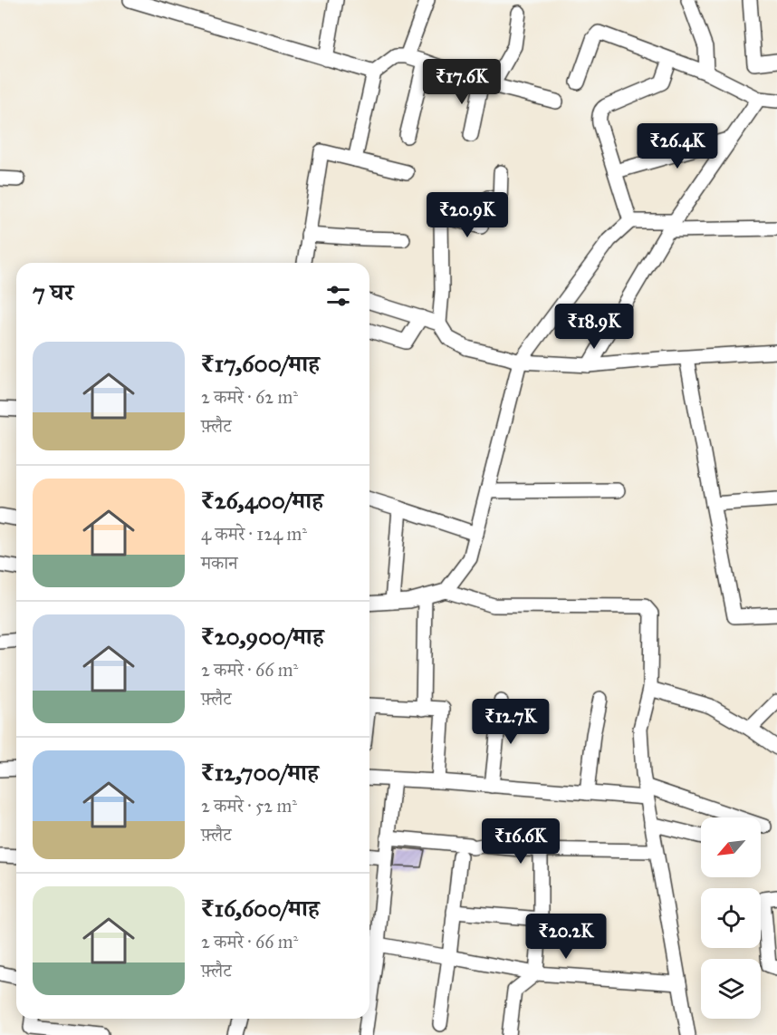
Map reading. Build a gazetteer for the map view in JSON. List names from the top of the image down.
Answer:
{
  "north": "bottom left",
  "page": {
    "price": [
      "₹17.6K",
      "₹26.4K",
      "₹20.9K",
      "₹18.9K",
      "₹12.7K",
      "₹16.6K",
      "₹20.2K"
    ],
    "heading": "7 घर",
    "list": [
      {
        "name": "₹17,600/माह",
        "note": "2 कमरे · 62 m² · फ़्लैट"
      },
      {
        "name": "₹26,400/माह",
        "note": "4 कमरे · 124 m² · मकान"
      },
      {
        "name": "₹20,900/माह",
        "note": "2 कमरे · 66 m² · फ़्लैट"
      },
      {
        "name": "₹12,700/माह",
        "note": "2 कमरे · 52 m² · फ़्लैट"
      },
      {
        "name": "₹16,600/माह",
        "note": "2 कमरे · 66 m² · फ़्लैट"
      }
    ]
  }
}
